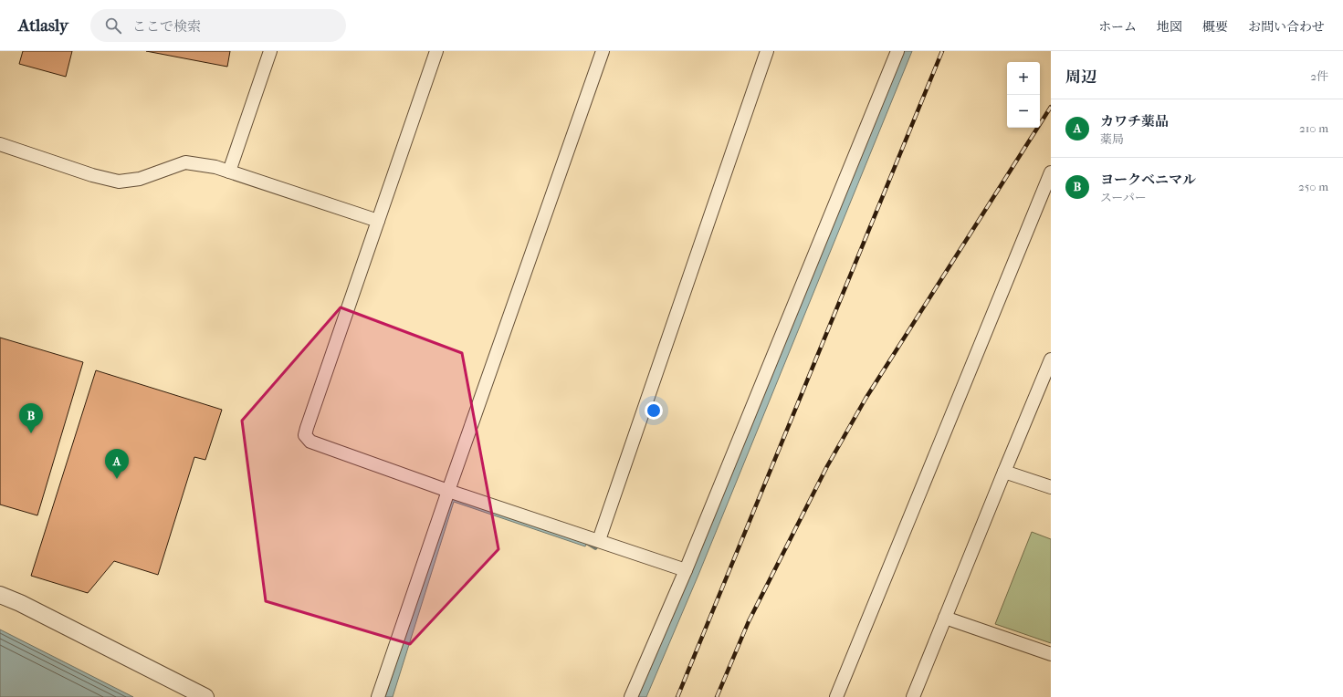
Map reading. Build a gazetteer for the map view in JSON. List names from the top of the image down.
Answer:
{
  "page": {
    "header": "Atlasly",
    "search": "ここで検索",
    "nav": [
      "ホーム",
      "地図",
      "概要",
      "お問い合わせ"
    ],
    "heading": ["周辺", "2件"],
    "map_buttons": ["+", "−"],
    "list": [
      {
        "mark": "A",
        "name": "カワチ薬品",
        "note": "薬局",
        "value": "210 m"
      },
      {
        "mark": "B",
        "name": "ヨークベニマル",
        "note": "スーパー",
        "value": "250 m"
      }
    ],
    "pins": ["B", "A"]
  }
}
